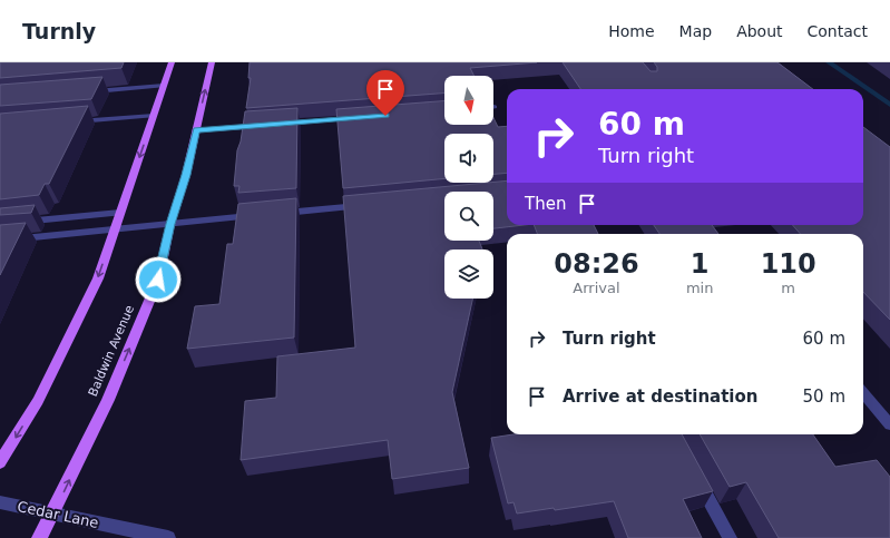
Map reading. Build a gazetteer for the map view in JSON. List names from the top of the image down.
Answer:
{
  "streets": {
    "main road": ["Baldwin Avenue"],
    "street": ["Cedar Lane"]
  },
  "crossings": [
    ["Baldwin Avenue", "Cedar Lane"]
  ],
  "north": "bottom",
  "page": {
    "header": "Turnly",
    "nav": [
      "Home",
      "Map",
      "About",
      "Contact"
    ],
    "turn": ["60 m", "Turn right"],
    "then": "Then",
    "eta": [
      "08:26",
      "Arrival",
      "1",
      "min",
      "110",
      "m"
    ],
    "list": [
      {
        "name": "Turn right",
        "value": "60 m"
      },
      {
        "name": "Arrive at destination",
        "value": "50 m"
      }
    ]
  }
}
